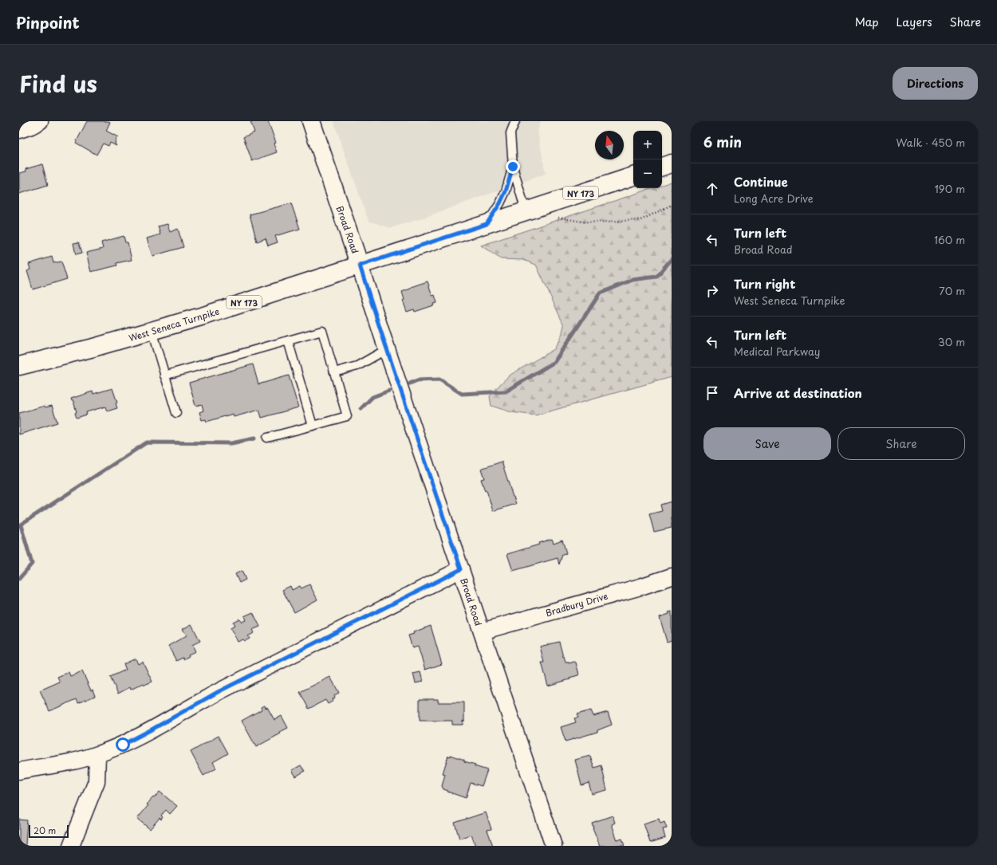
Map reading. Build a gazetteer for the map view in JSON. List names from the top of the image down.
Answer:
{
  "streets": {
    "main road": ["NY 173", "Broad Road", "West Seneca Turnpike"],
    "street": ["Bradbury Drive"]
  },
  "crossings": [
    ["Broad Road", "West Seneca Turnpike"],
    ["Broad Road", "Bradbury Drive"]
  ],
  "scale_bar": "20 m",
  "north": "top",
  "page": {
    "header": "Pinpoint",
    "nav": ["Map", "Layers", "Share"],
    "title": "Find us",
    "buttons": [
      "Directions",
      ["Save", "Share"]
    ],
    "heading": ["6 min", "Walk · 450 m"],
    "map_buttons": ["+", "−"],
    "list": [
      ["Continue", "Long Acre Drive", "190 m"],
      ["Turn left", "Broad Road", "160 m"],
      ["Turn right", "West Seneca Turnpike", "70 m"],
      ["Turn left", "Medical Parkway", "30 m"],
      "Arrive at destination"
    ],
    "scale": "20 m"
  }
}
